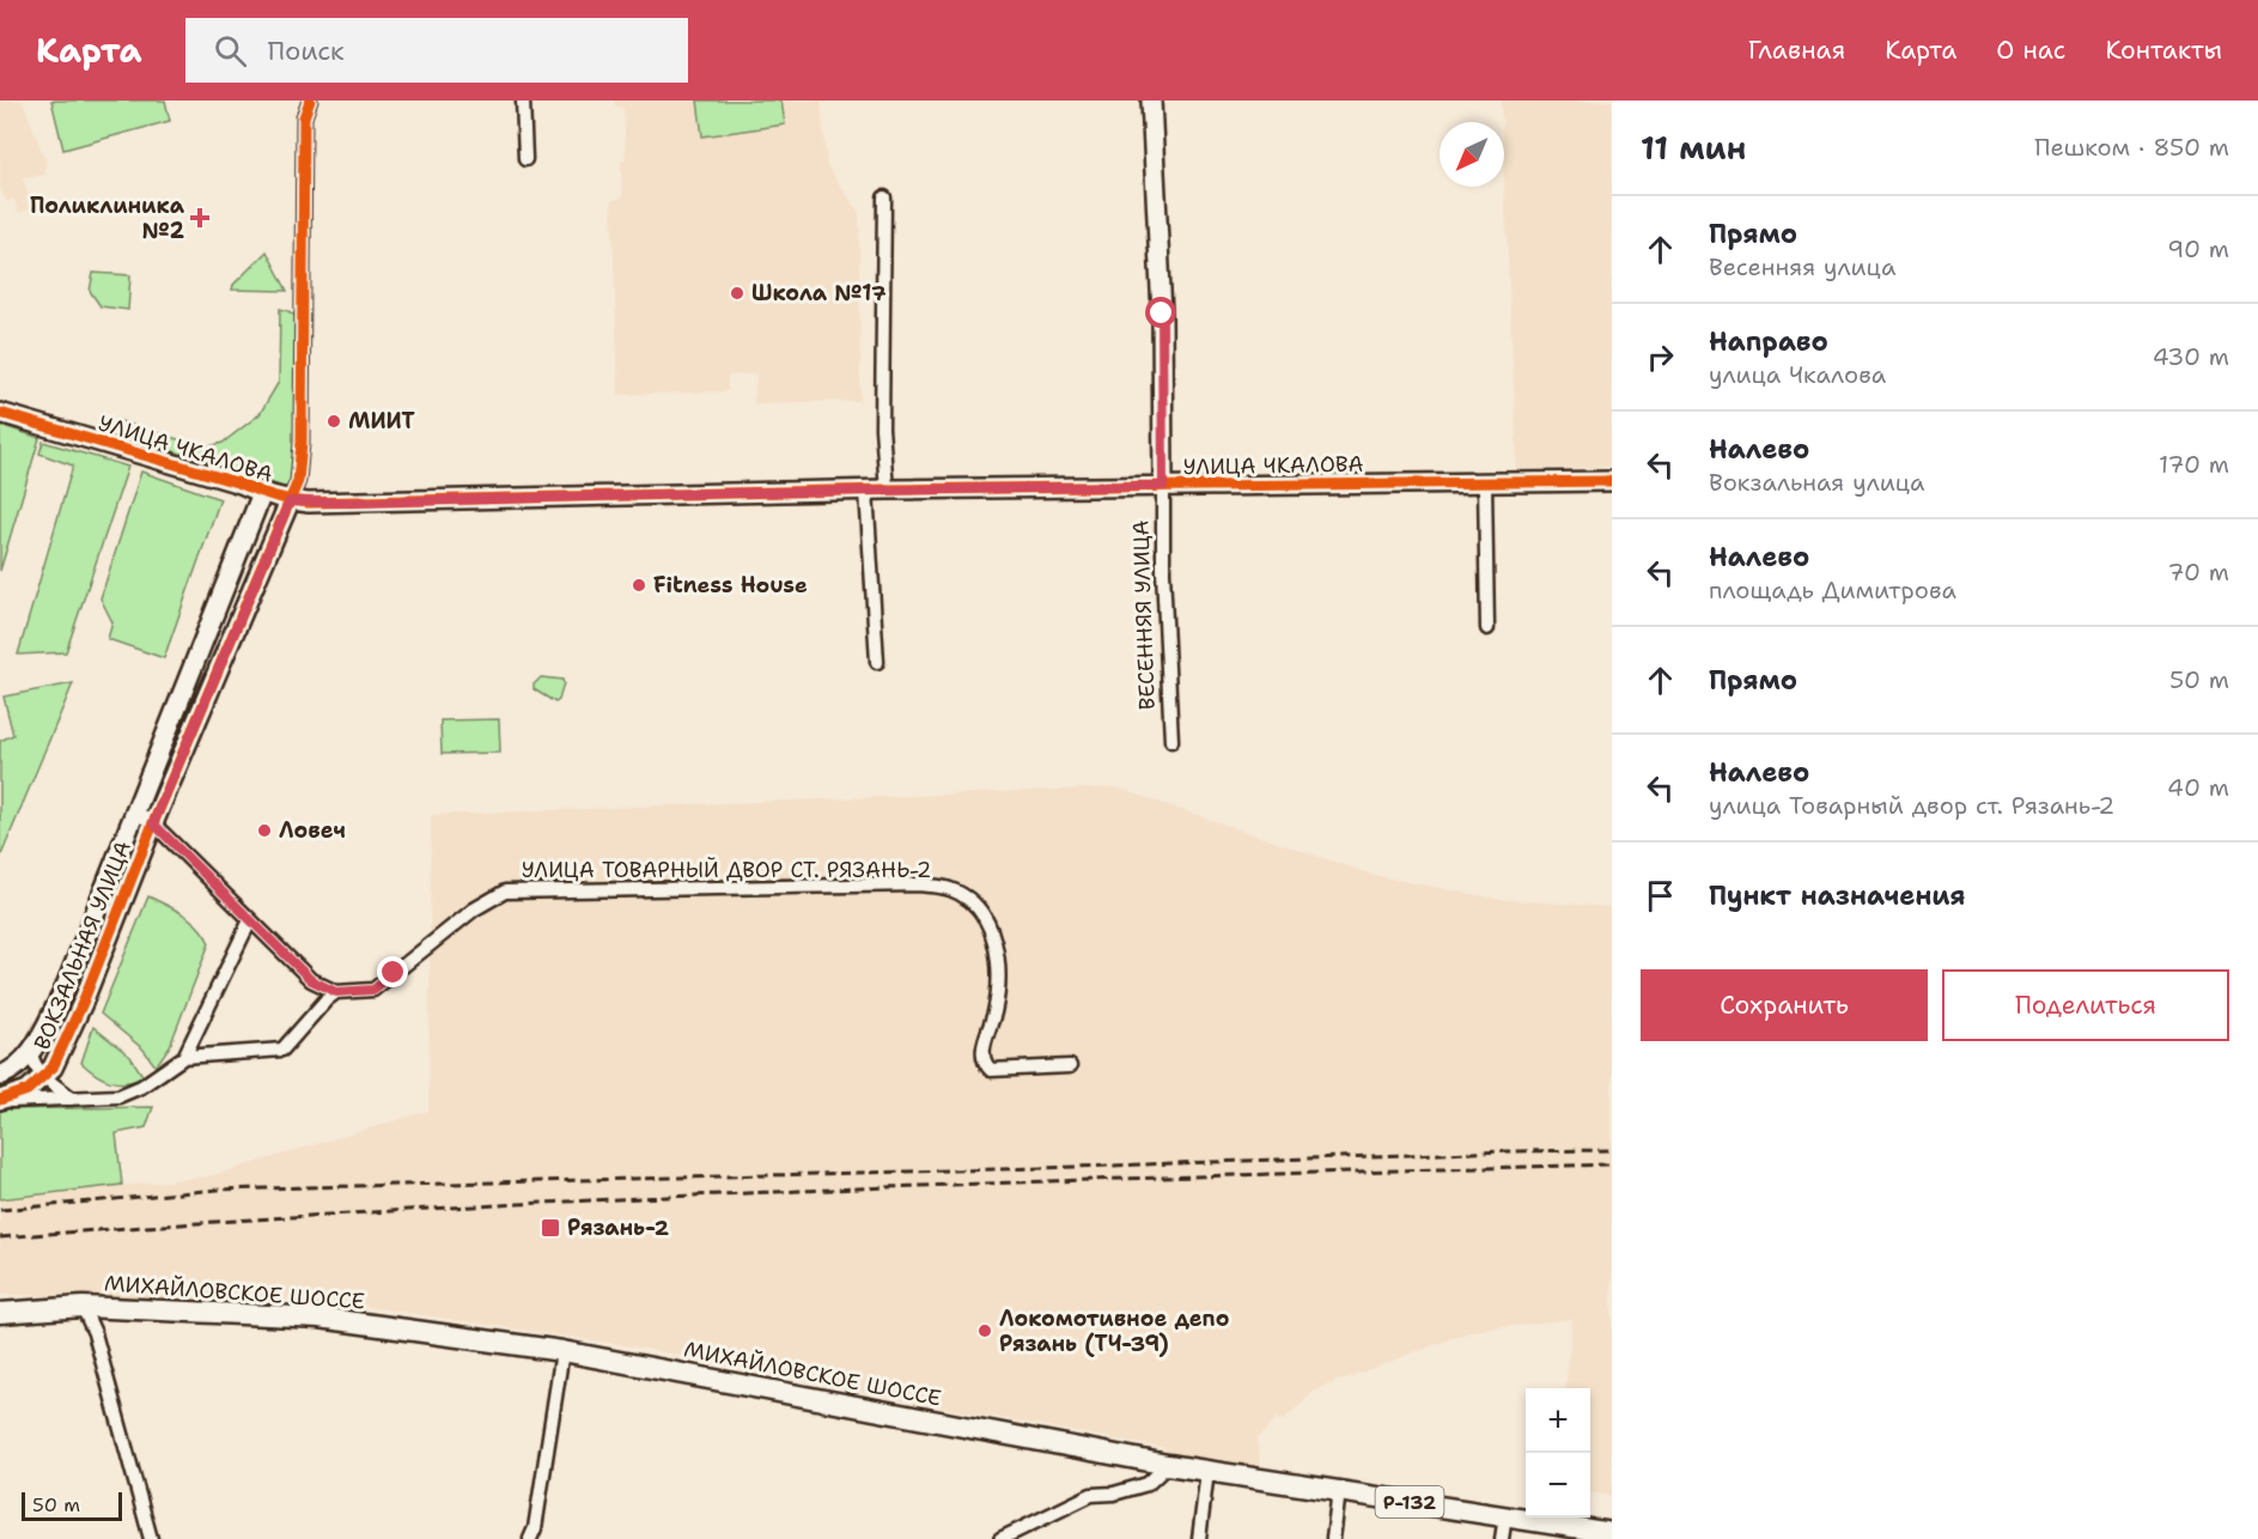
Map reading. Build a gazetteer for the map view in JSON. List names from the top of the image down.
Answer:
{
  "streets": {
    "main road": ["МИХАЙЛОВСКОЕ ШОССЕ", "Р-132"],
    "street": [
      "УЛИЦА ЧКАЛОВА",
      "ВЕСЕННЯЯ УЛИЦА",
      "УЛИЦА ТОВАРНЫЙ ДВОР СТ. РЯЗАНЬ-2",
      "ВОКЗАЛЬНАЯ УЛИЦА"
    ]
  },
  "crossings": [
    ["УЛИЦА ЧКАЛОВА", "ВЕСЕННЯЯ УЛИЦА"],
    ["УЛИЦА ЧКАЛОВА", "ВОКЗАЛЬНАЯ УЛИЦА"]
  ],
  "places": {
    "health": ["Поликлиника №2"],
    "other": [
      "Школа №17",
      "МИИТ",
      "Fitness House",
      "Ловеч",
      "Локомотивное депо Рязань (ТЧ-39)"
    ],
    "transit": ["Рязань-2"]
  },
  "scale_bar": "50 m",
  "north": "bottom left",
  "page": {
    "header": "Карта",
    "search": "Поиск",
    "nav": [
      "Главная",
      "Карта",
      "О нас",
      "Контакты"
    ],
    "heading": ["11 мин", "Пешком · 850 m"],
    "list": [
      ["Прямо", "Весенняя улица", "90 m"],
      ["Направо", "улица Чкалова", "430 m"],
      ["Налево", "Вокзальная улица", "170 m"],
      ["Налево", "площадь Димитрова", "70 m"],
      ["Прямо", "50 m"],
      ["Налево", "улица Товарный двор ст. Рязань-2", "40 m"],
      "Пункт назначения"
    ],
    "buttons": ["Сохранить", "Поделиться"],
    "map_buttons": ["+", "−"],
    "scale": "50 m"
  }
}
